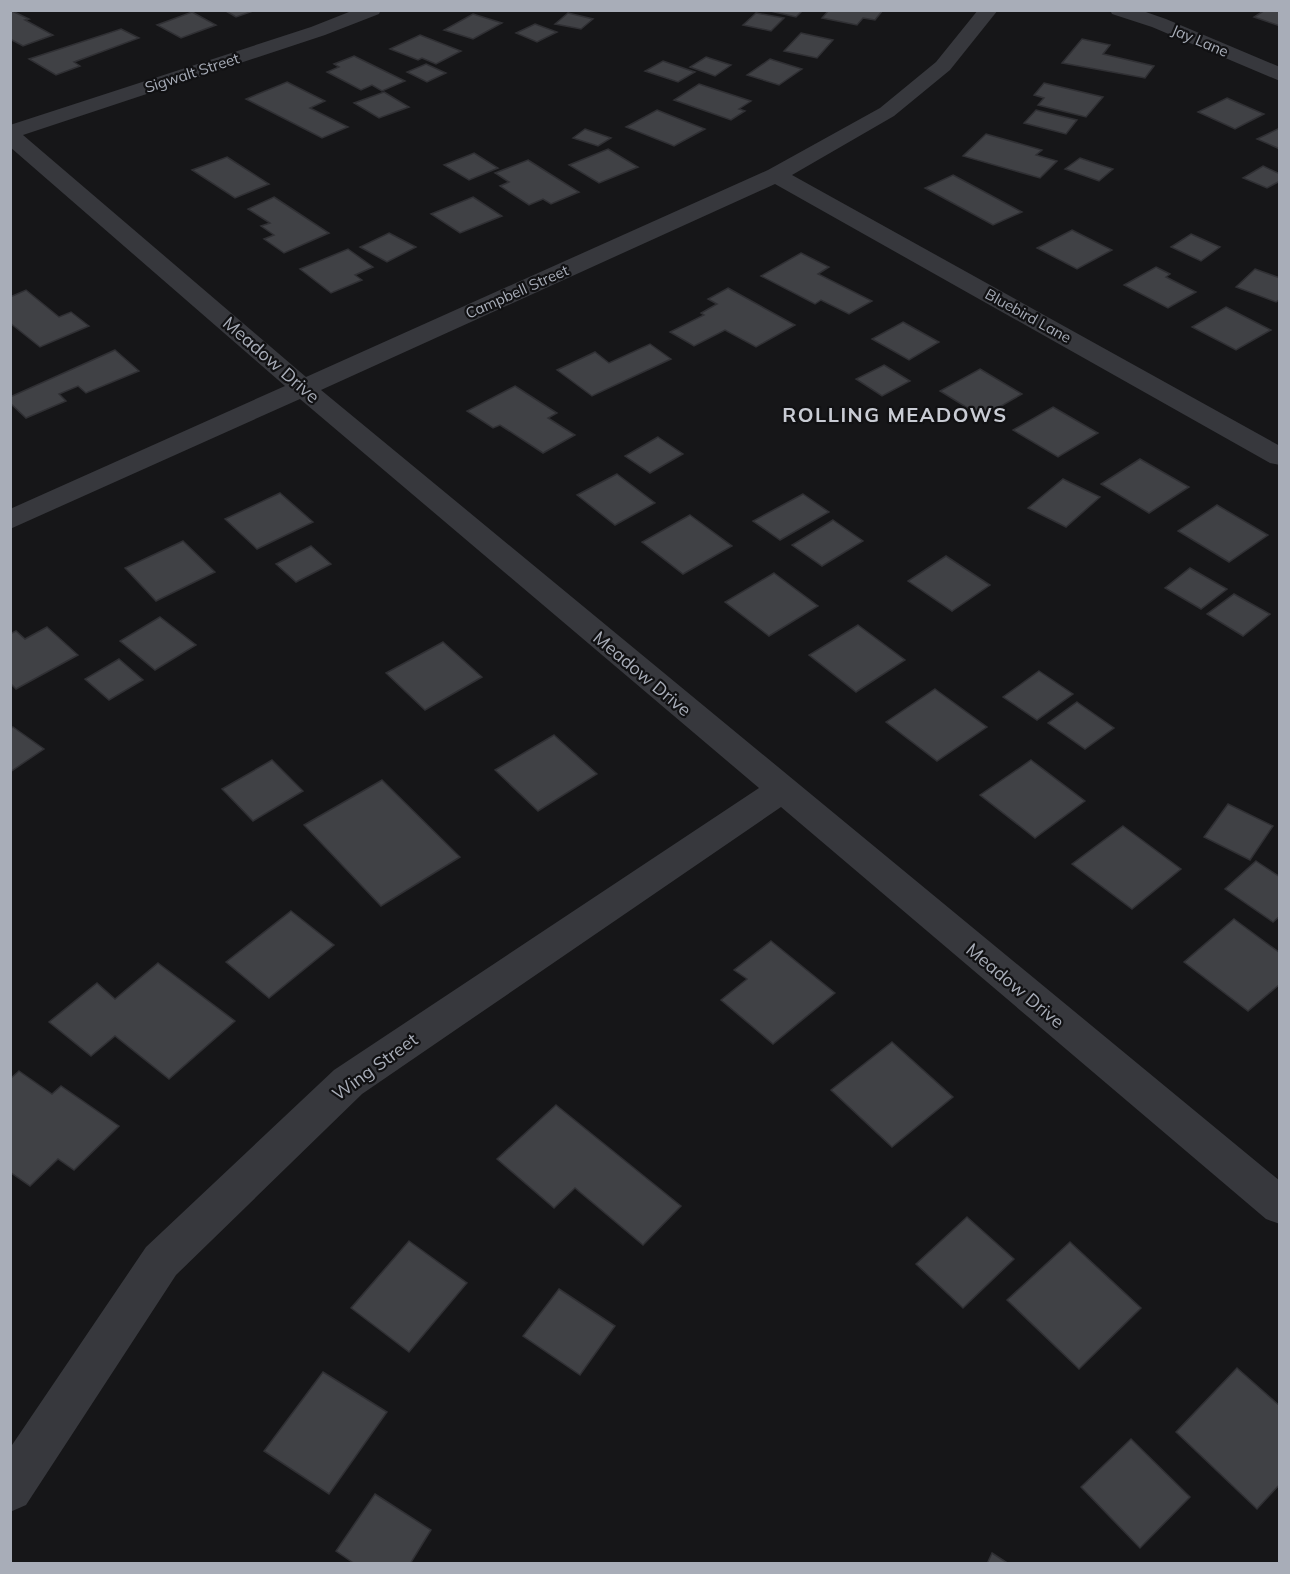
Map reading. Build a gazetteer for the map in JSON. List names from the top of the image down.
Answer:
{
  "streets": {
    "street": [
      "Jay Lane",
      "Sigwalt Street",
      "Campbell Street",
      "Bluebird Lane",
      "Meadow Drive",
      "Wing Street"
    ]
  },
  "crossings": [
    ["Sigwalt Street", "Meadow Drive"],
    ["Campbell Street", "Bluebird Lane"],
    ["Campbell Street", "Meadow Drive"],
    ["Meadow Drive", "Wing Street"]
  ],
  "districts": ["ROLLING MEADOWS"]
}
